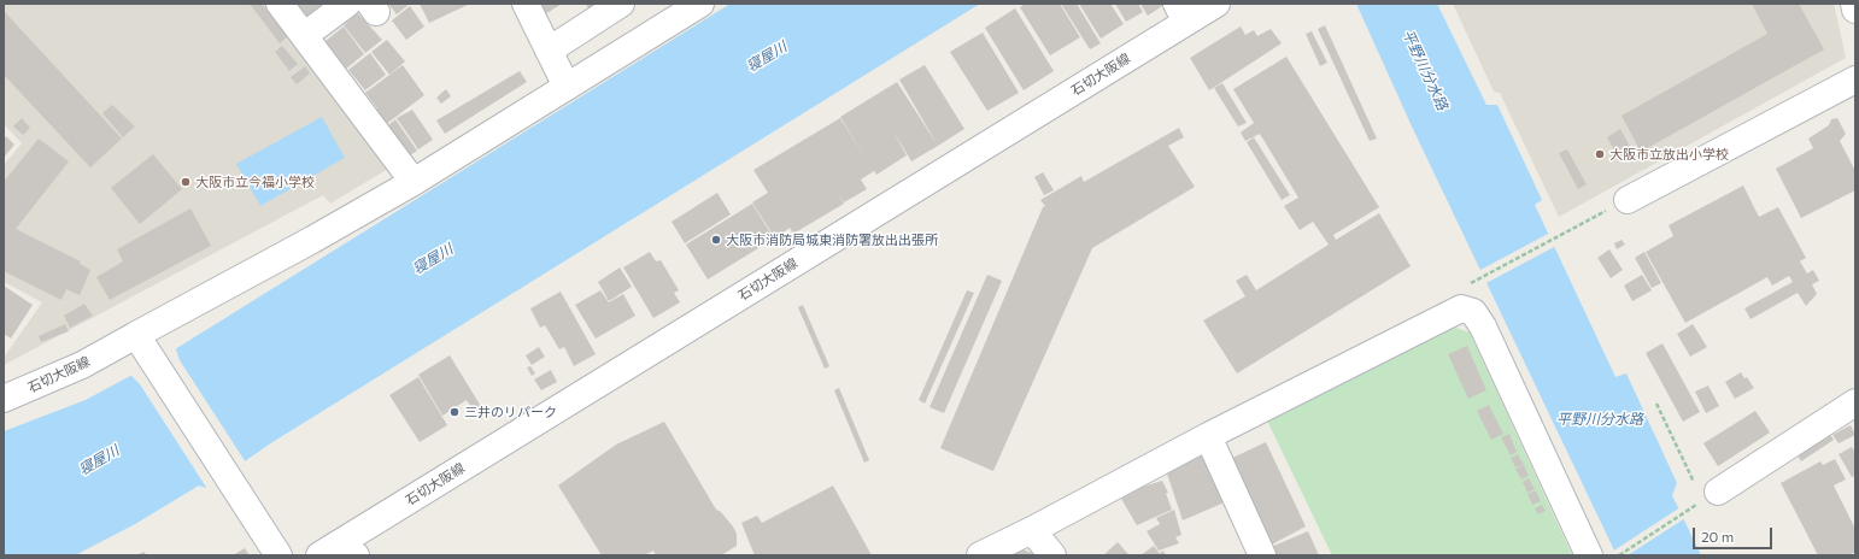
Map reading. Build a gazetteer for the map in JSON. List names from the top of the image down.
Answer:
{
  "streets": {
    "street": ["石切大阪線"]
  },
  "water": ["寝屋川", "平野川分水路"],
  "places": [
    "大阪市立放出小学校",
    "大阪市立今福小学校",
    "大阪市消防局城東消防署放出出張所",
    "三井のリパーク"
  ],
  "scale_bar": "20 m"
}
